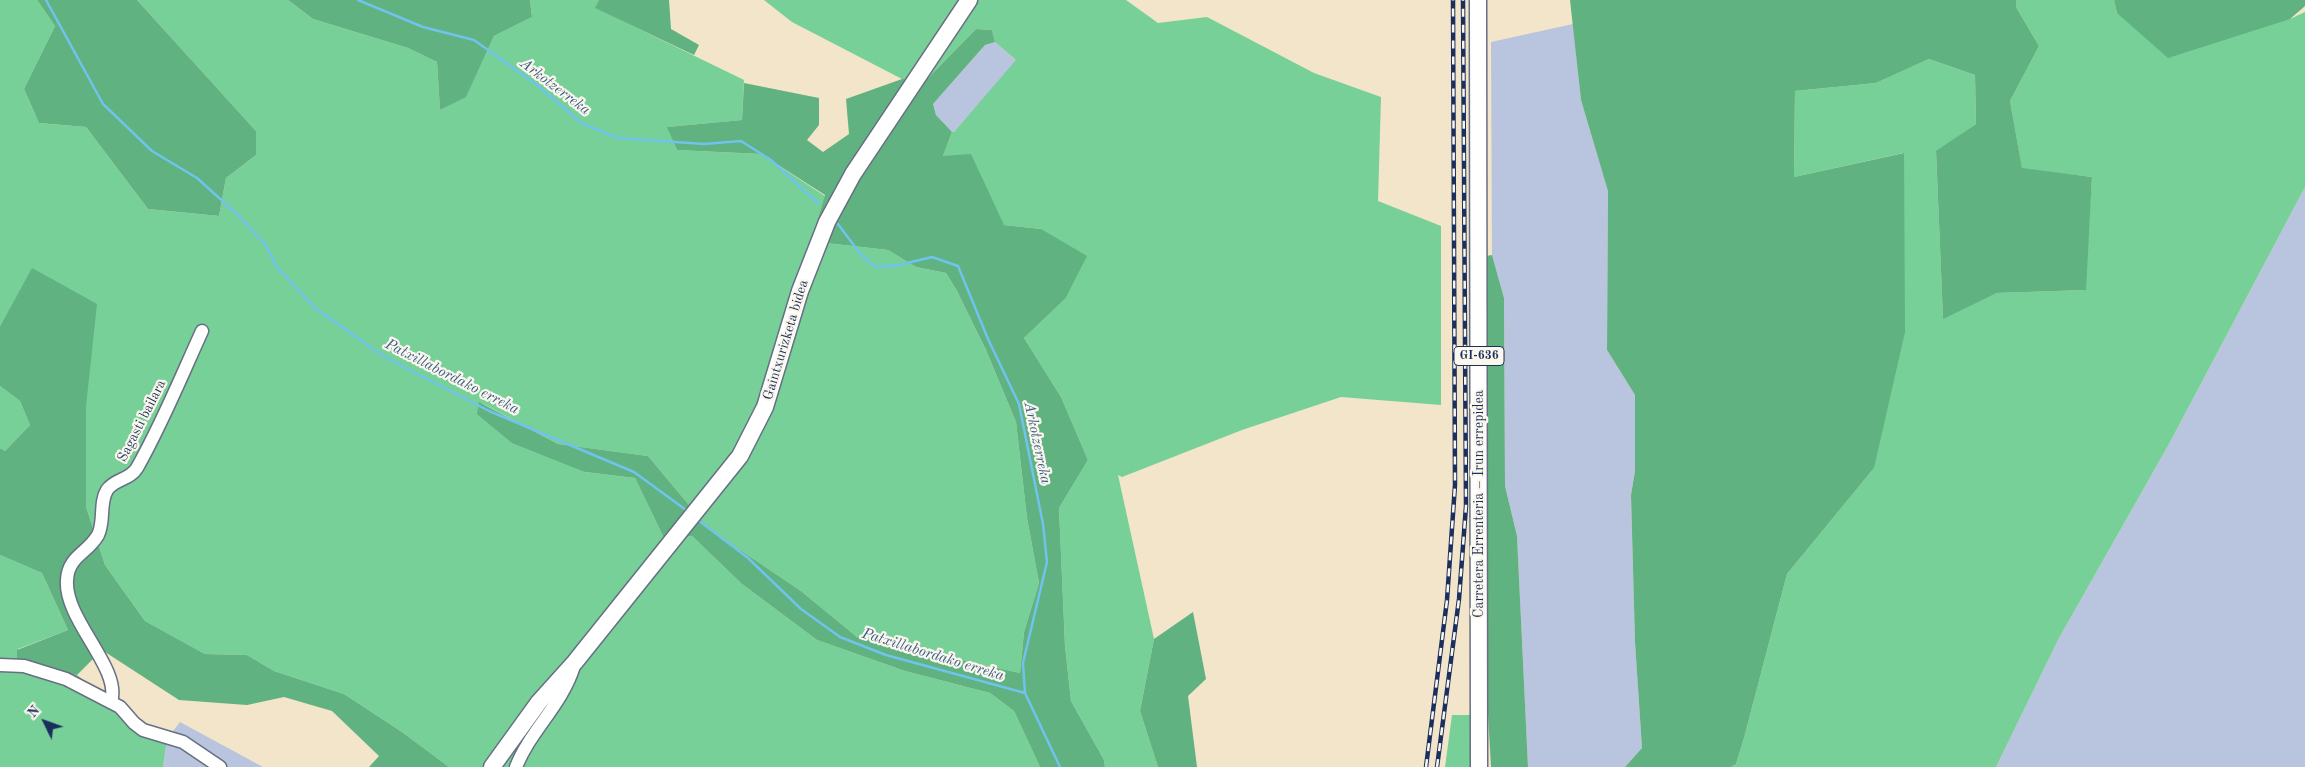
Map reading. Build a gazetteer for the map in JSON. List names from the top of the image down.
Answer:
{
  "streets": {
    "main road": ["Gaintxurizketa bidea", "GI-636", "Carretera Errenteria – Irun errepidea"],
    "street": ["Sagasti bailara"]
  },
  "water": ["Arkotzerreka", "Patxillabordako erreka"],
  "north": "top left"
}
